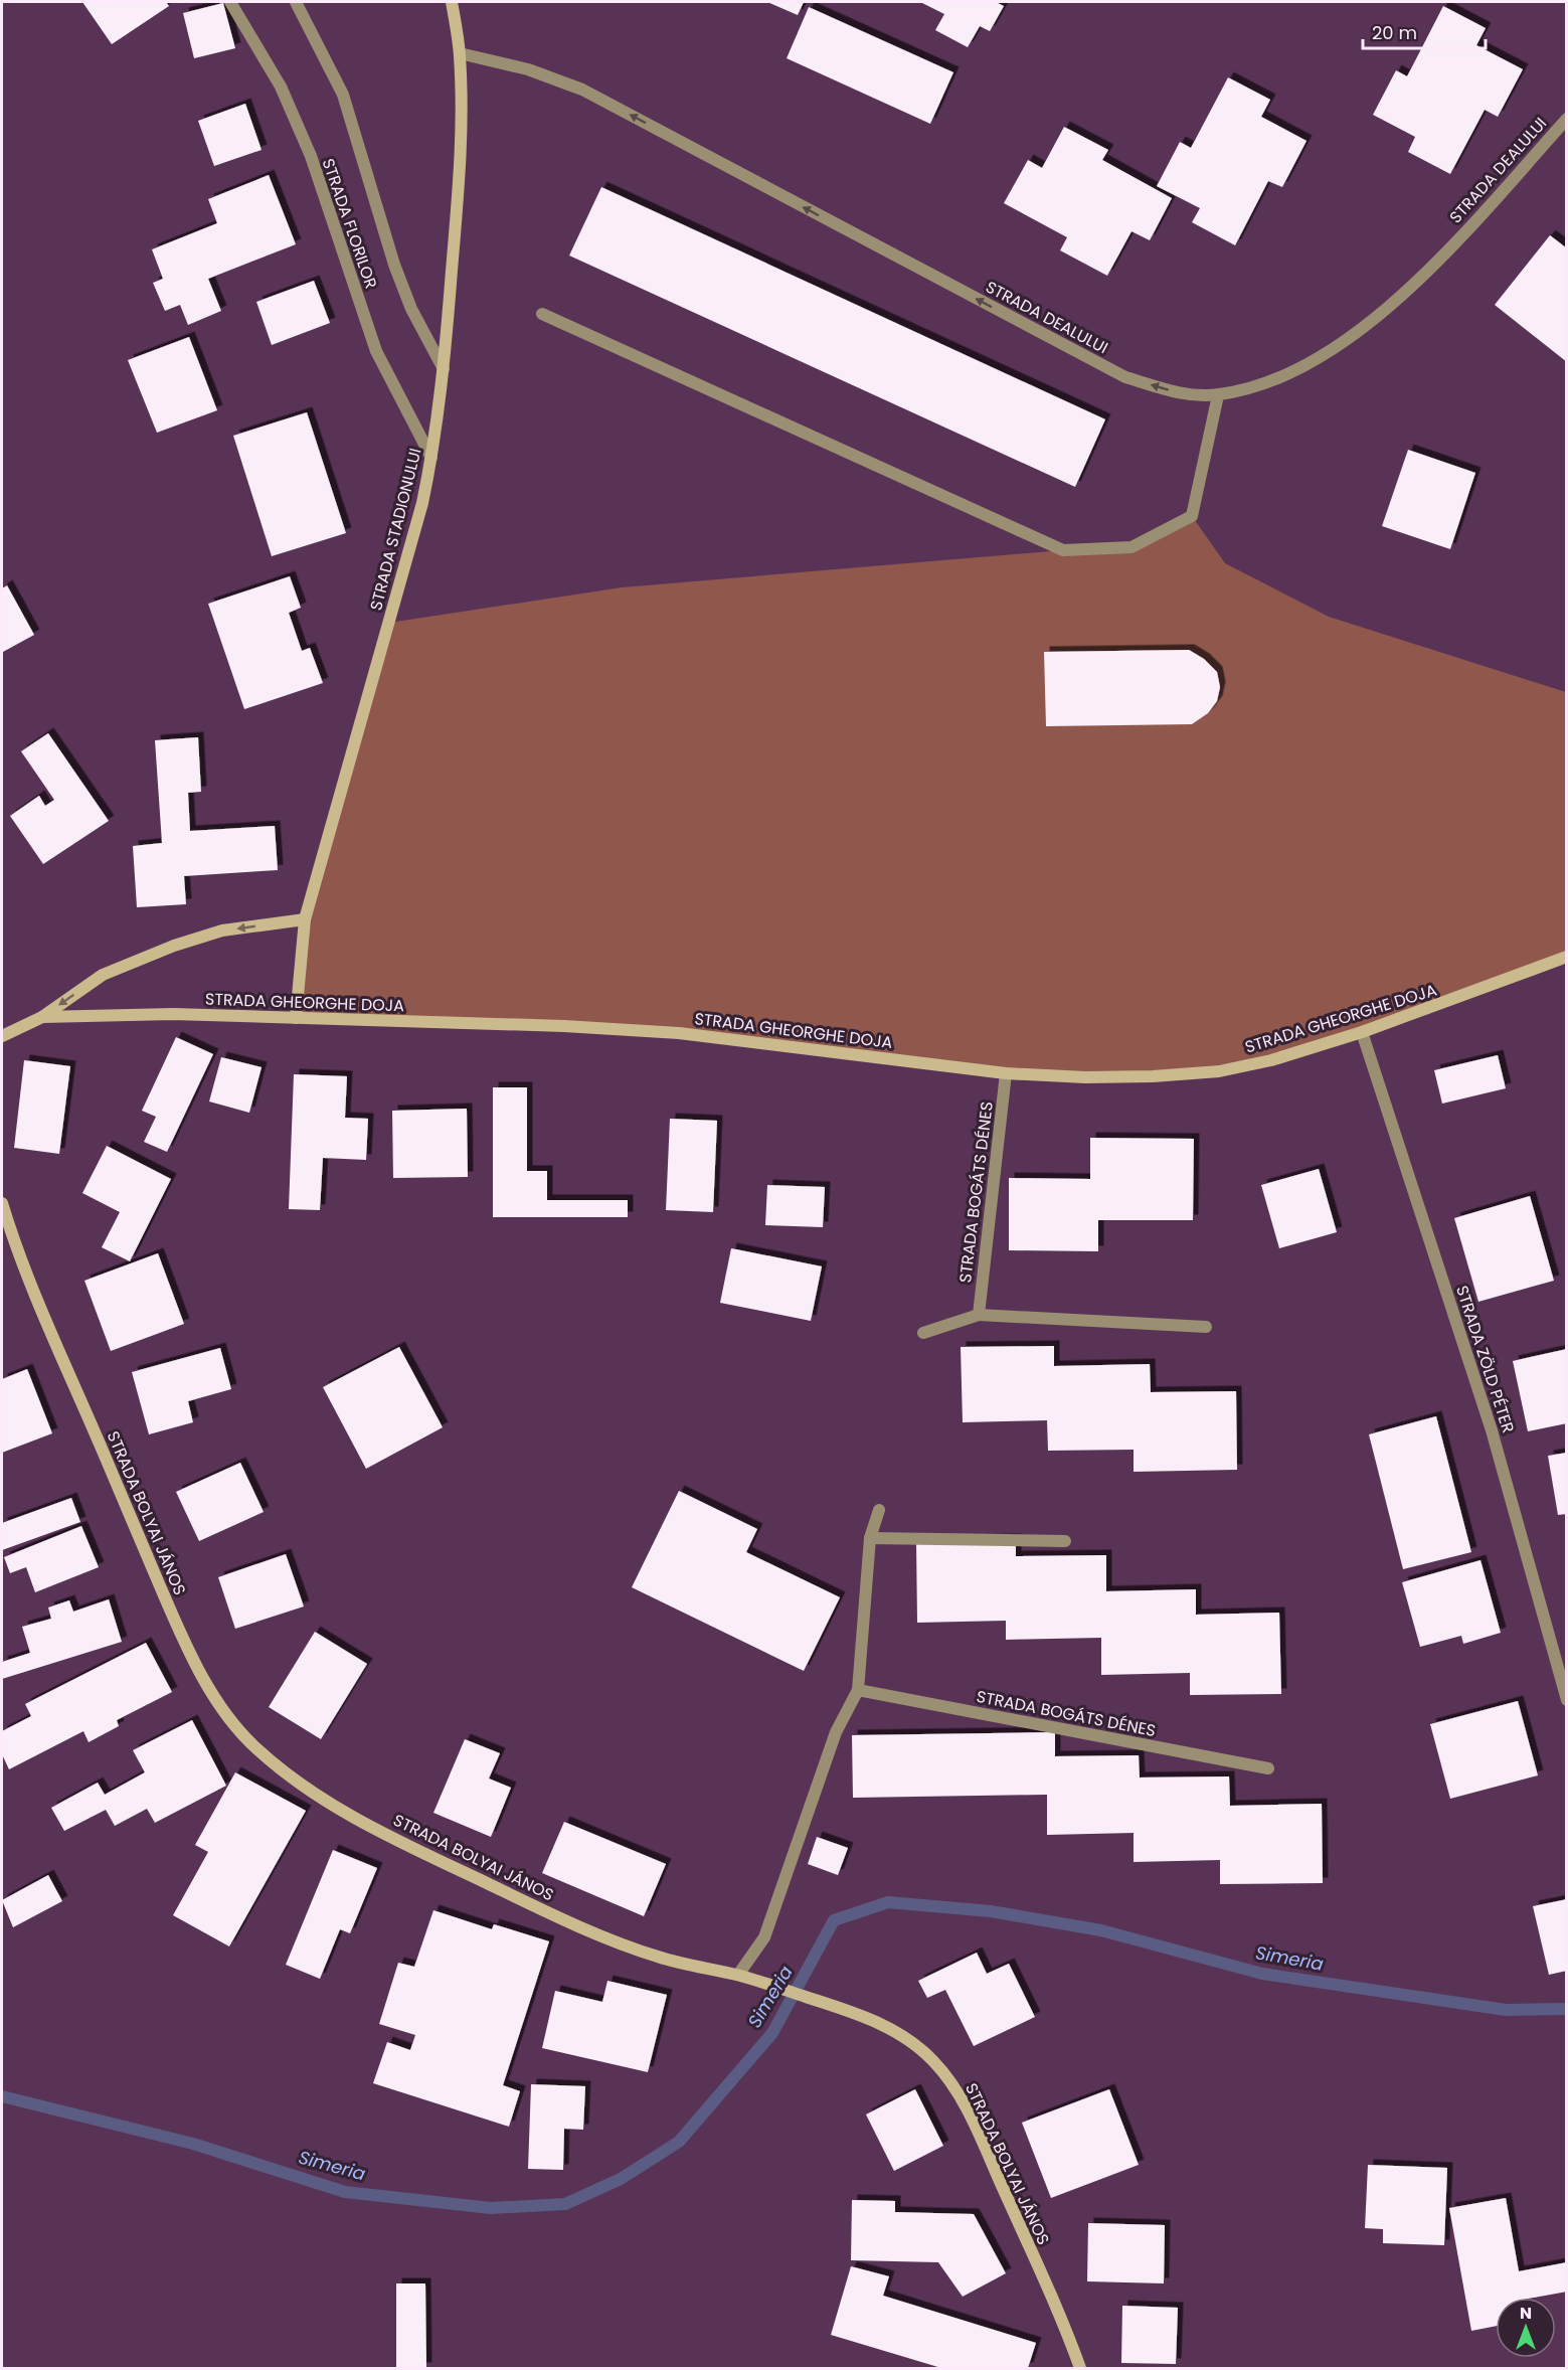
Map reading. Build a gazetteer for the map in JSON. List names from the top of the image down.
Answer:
{
  "streets": {
    "street": [
      "STRADA DEALULUI",
      "STRADA FLORILOR",
      "STRADA STADIONULUI",
      "STRADA GHEORGHE DOJA",
      "STRADA BOGÁTS DÉNES",
      "STRADA ZÖLD PÉTER",
      "STRADA BOLYAI JÁNOS"
    ]
  },
  "crossings": [
    ["STRADA DEALULUI", "STRADA STADIONULUI"],
    ["STRADA FLORILOR", "STRADA STADIONULUI"],
    ["STRADA STADIONULUI", "STRADA GHEORGHE DOJA"],
    ["STRADA GHEORGHE DOJA", "STRADA BOGÁTS DÉNES"],
    ["STRADA GHEORGHE DOJA", "STRADA ZÖLD PÉTER"]
  ],
  "one_way": ["STRADA DEALULUI"],
  "water": ["Simeria"],
  "scale_bar": "20 m",
  "north": "top"
}
